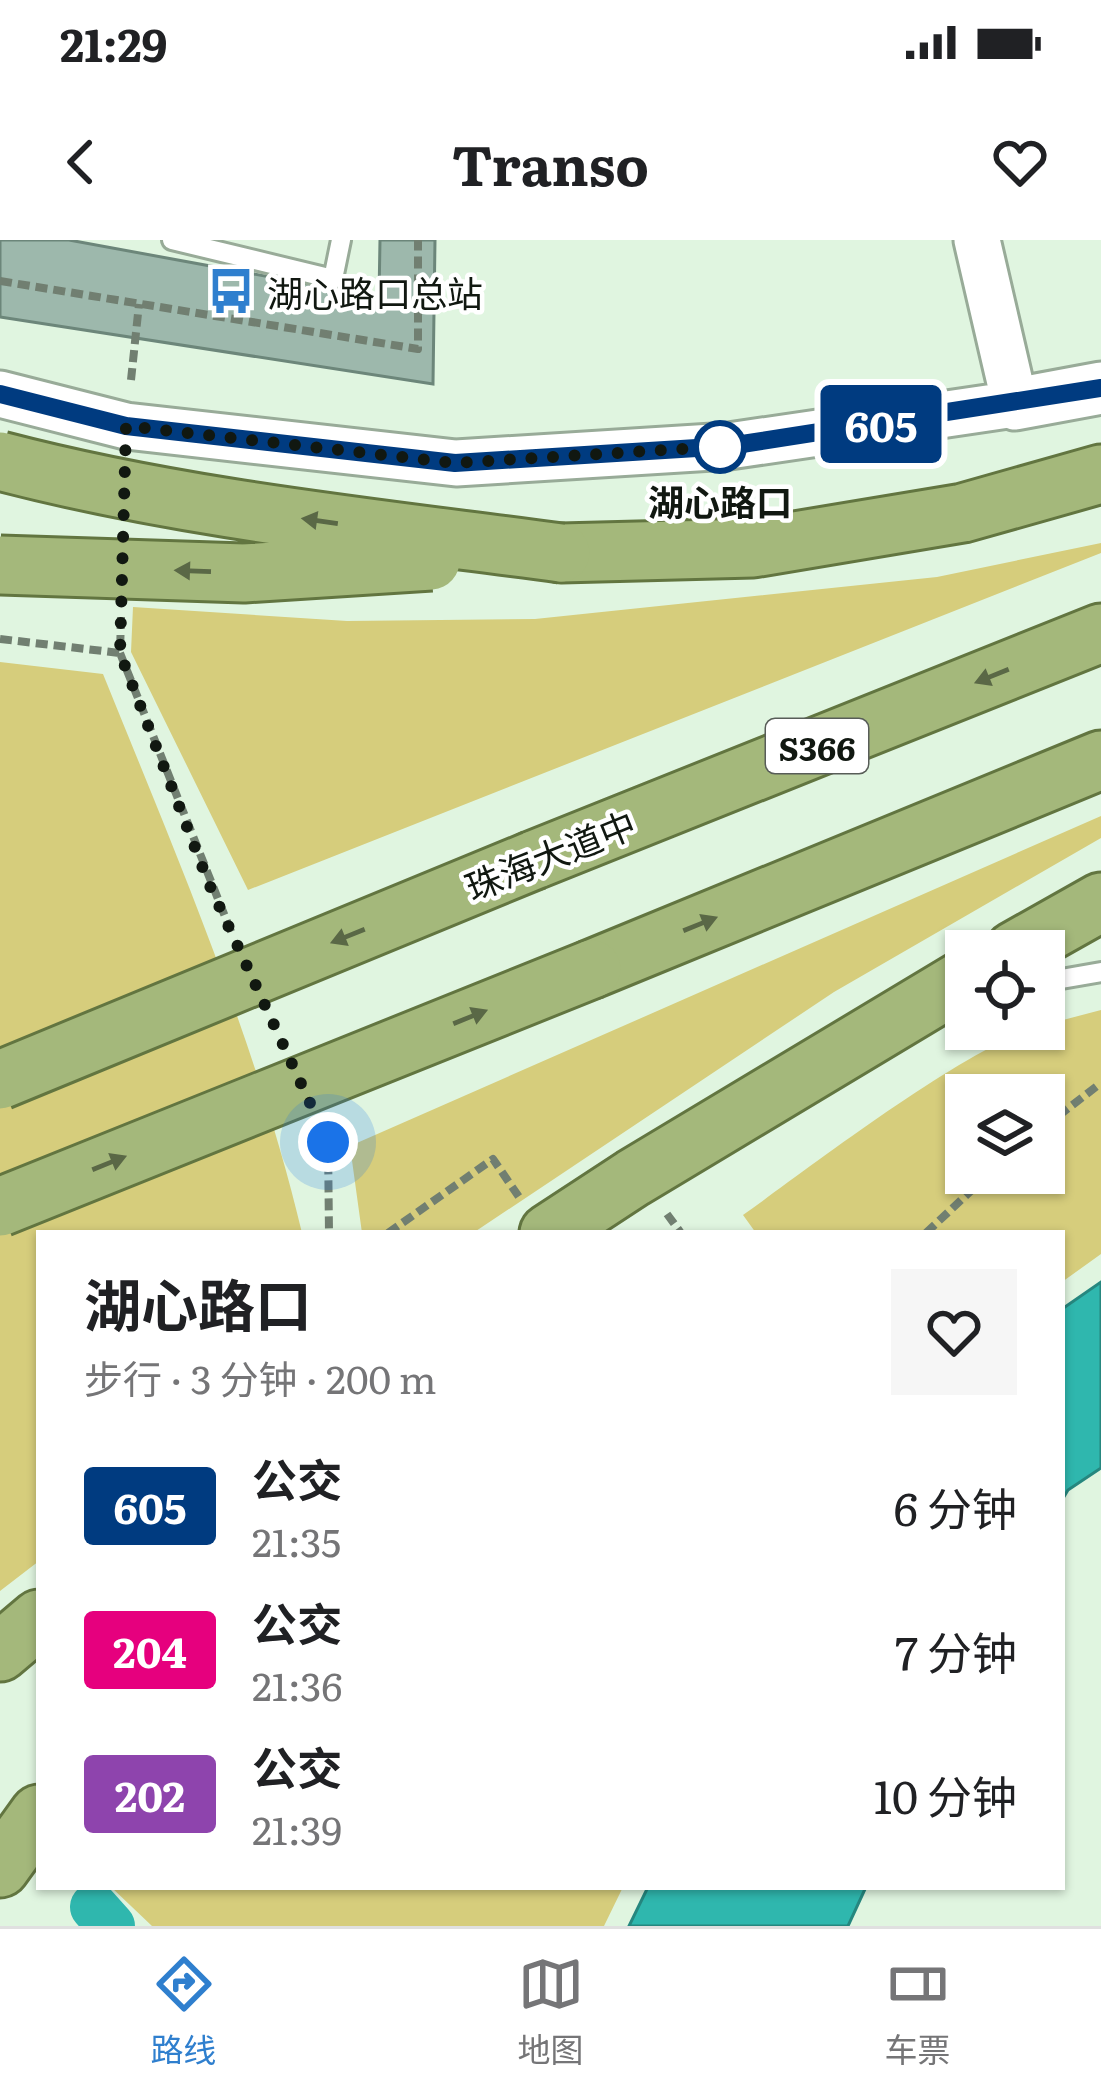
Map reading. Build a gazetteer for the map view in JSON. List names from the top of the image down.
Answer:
{
  "streets": {
    "highway": ["S366", "珠海大道中"]
  },
  "places": {
    "bus stop": ["湖心路口总站"],
    "other": ["湖心路口"]
  },
  "lines": ["bus line 605"],
  "page": {
    "status": "21:29",
    "header": "Transo",
    "on_map": "605",
    "heading": ["湖心路口", "步行 · 3 分钟 · 200 m"],
    "list": [
      {
        "mark": "605",
        "name": "公交",
        "note": "21:35",
        "value": "6 分钟"
      },
      {
        "mark": "204",
        "name": "公交",
        "note": "21:36",
        "value": "7 分钟"
      },
      {
        "mark": "202",
        "name": "公交",
        "note": "21:39",
        "value": "10 分钟"
      }
    ],
    "tabs": ["路线", "地图", "车票"]
  }
}
